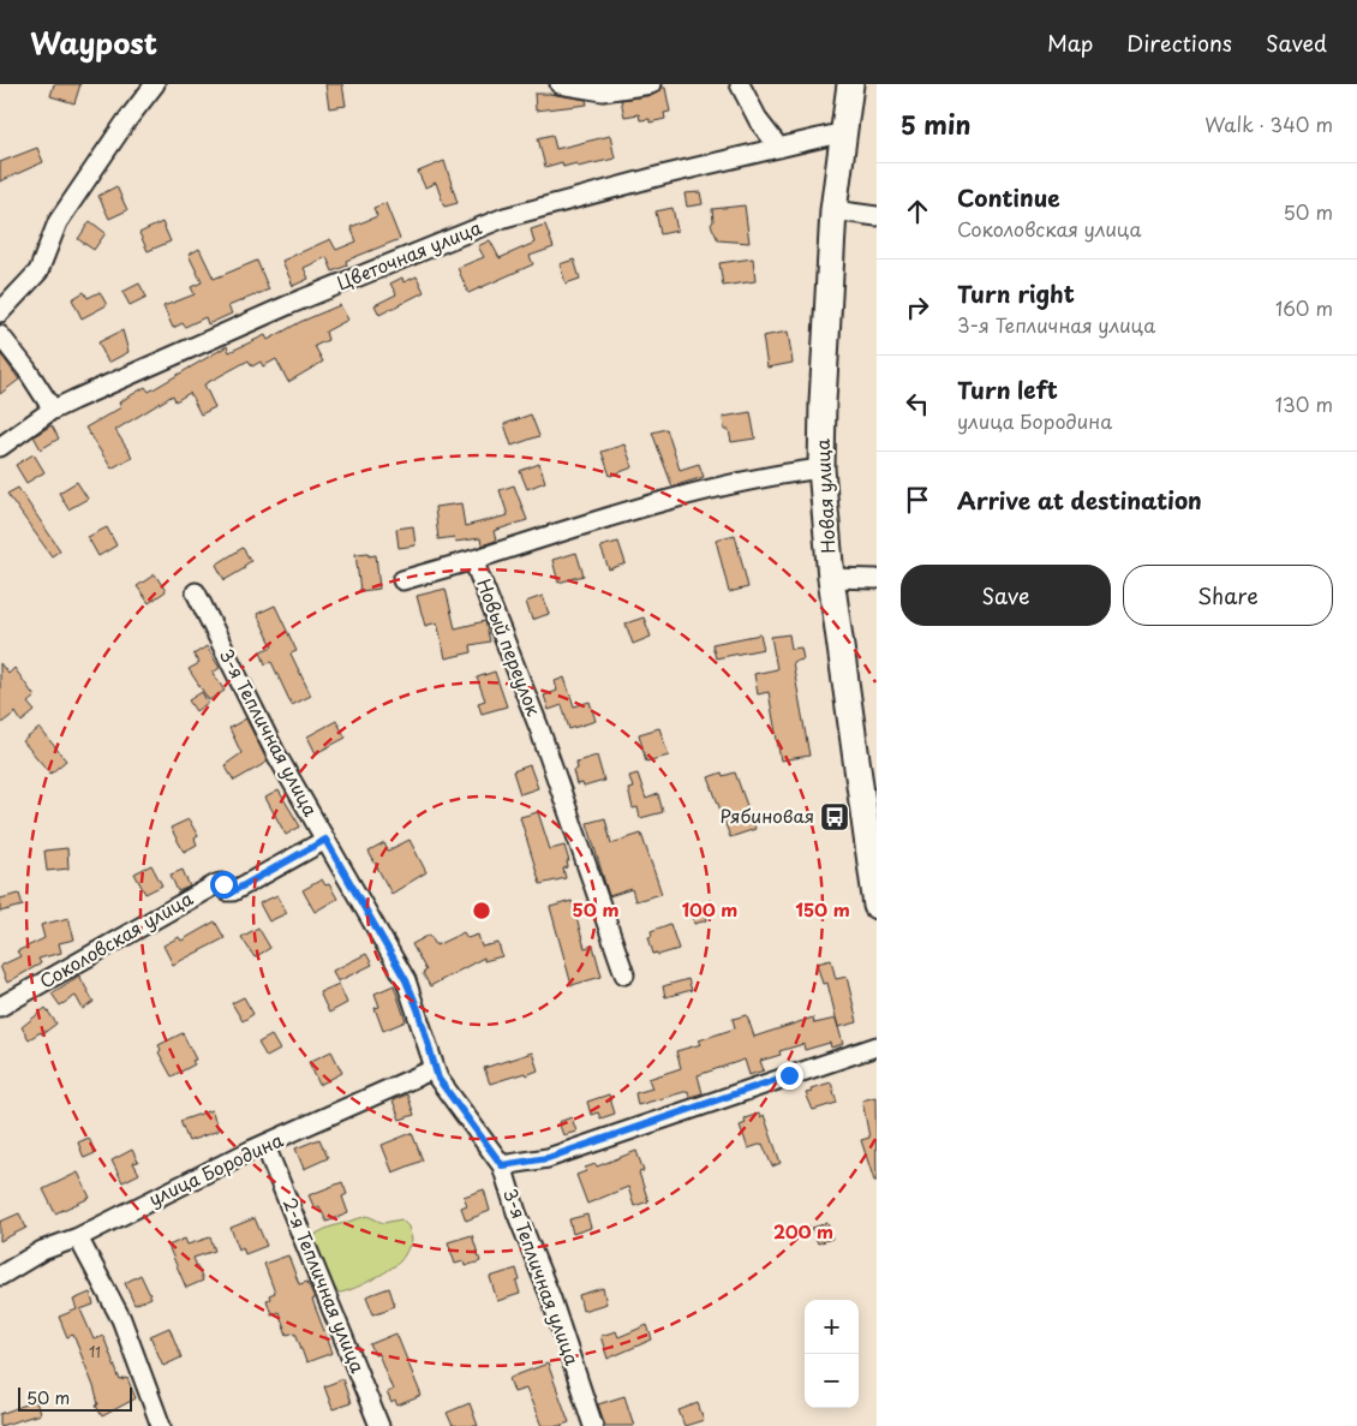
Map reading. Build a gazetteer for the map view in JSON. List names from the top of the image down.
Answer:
{
  "streets": {
    "main road": ["Новая улица"],
    "street": [
      "Цветочная улица",
      "Новый переулок",
      "3-я Тепличная улица",
      "Соколовская улица",
      "улица Бородина",
      "2-я Тепличная улица"
    ]
  },
  "crossings": [
    ["Цветочная улица", "Новая улица"],
    ["Новая улица", "Новый переулок"],
    ["3-я Тепличная улица", "Соколовская улица"],
    ["3-я Тепличная улица", "улица Бородина"],
    ["улица Бородина", "2-я Тепличная улица"]
  ],
  "places": {
    "bus stop": ["Рябиновая"]
  },
  "house_numbers": ["11"],
  "scale_bar": "50 m",
  "page": {
    "header": "Waypost",
    "nav": ["Map", "Directions", "Saved"],
    "heading": ["5 min", "Walk · 340 m"],
    "list": [
      ["Continue", "Соколовская улица", "50 m"],
      ["Turn right", "3-я Тепличная улица", "160 m"],
      ["Turn left", "улица Бородина", "130 m"],
      "Arrive at destination"
    ],
    "buttons": ["Save", "Share"],
    "map_buttons": ["+", "−"],
    "scale": "50 m"
  },
  "rings": [
    "50 m",
    "100 m",
    "150 m",
    "200 m"
  ]
}
